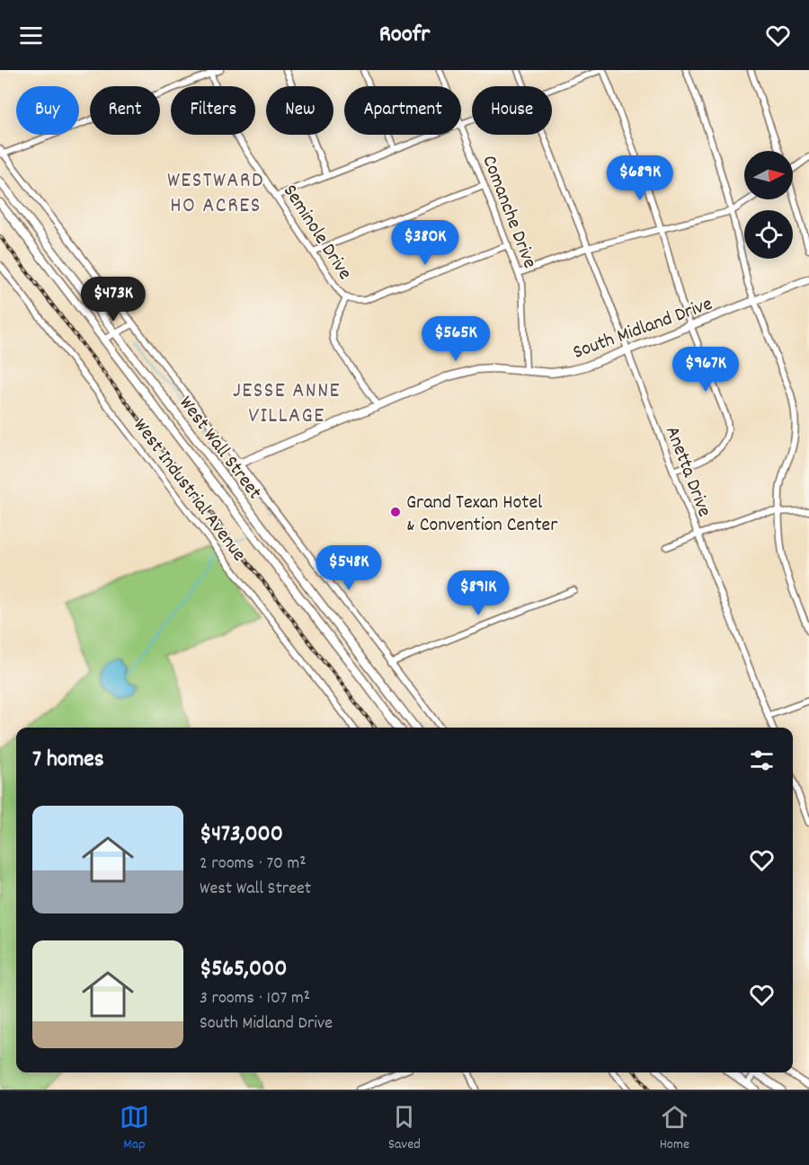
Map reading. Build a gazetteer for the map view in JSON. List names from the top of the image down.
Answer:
{
  "streets": {
    "main road": ["South Midland Drive", "West Wall Street"],
    "street": [
      "Comanche Drive",
      "Seminole Drive",
      "Anetta Drive",
      "West Industrial Avenue"
    ]
  },
  "crossings": [
    ["Comanche Drive", "South Midland Drive"],
    ["Seminole Drive", "South Midland Drive"],
    ["South Midland Drive", "West Wall Street"],
    ["South Midland Drive", "Anetta Drive"]
  ],
  "districts": ["WESTWARD HO ACRES", "JESSE ANNE VILLAGE"],
  "places": ["Grand Texan Hotel & Convention Center"],
  "north": "right",
  "page": {
    "header": "Roofr",
    "chip": [
      "Buy",
      "Rent",
      "Filters",
      "New",
      "Apartment",
      "House"
    ],
    "price": [
      "$689K",
      "$380K",
      "$473K",
      "$565K",
      "$967K",
      "$548K",
      "$891K"
    ],
    "heading": "7 homes",
    "list": [
      {
        "name": "$473,000",
        "note": "2 rooms · 70 m² · West Wall Street"
      },
      {
        "name": "$565,000",
        "note": "3 rooms · 107 m² · South Midland Drive"
      }
    ],
    "tabs": ["Map", "Saved", "Home"]
  }
}
